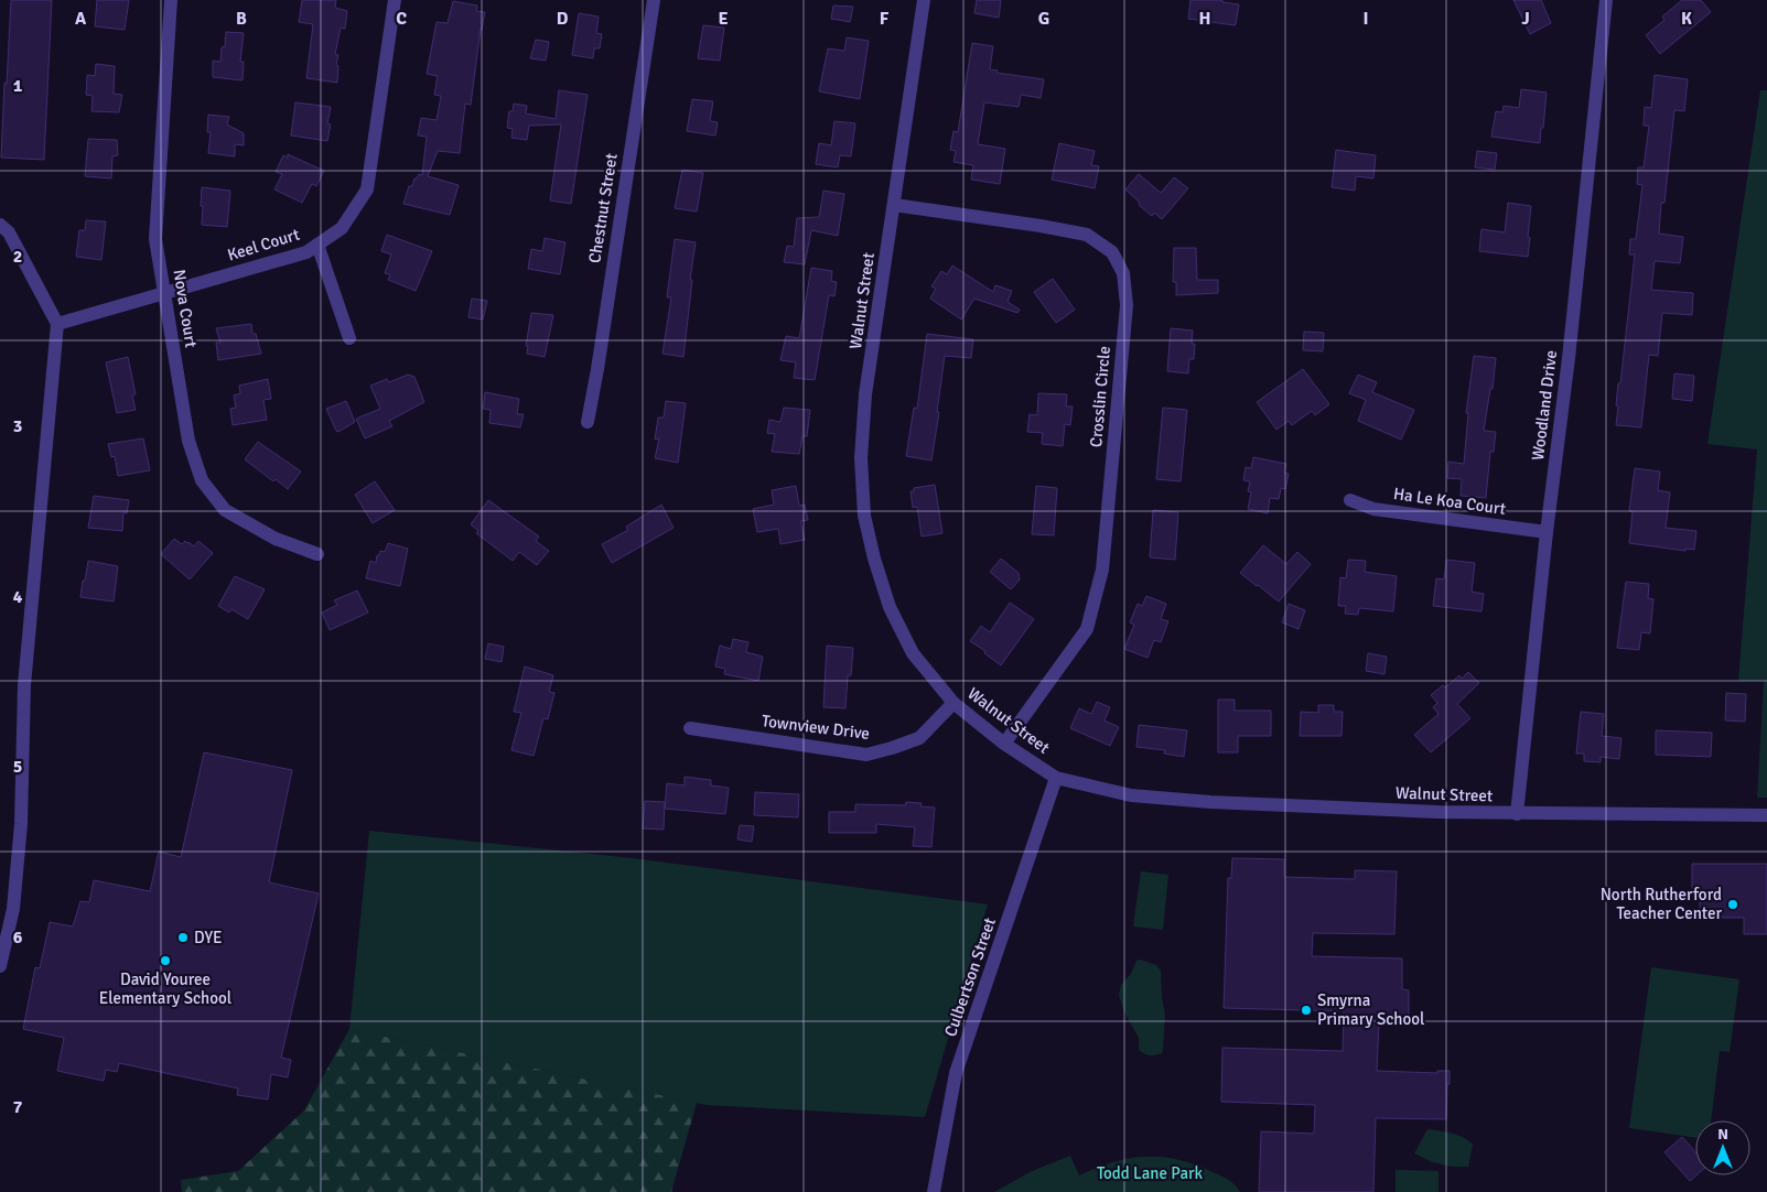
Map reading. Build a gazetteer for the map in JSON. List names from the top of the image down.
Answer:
{
  "streets": {
    "street": [
      "Chestnut Street",
      "Keel Court",
      "Walnut Street",
      "Nova Court",
      "Crosslin Circle",
      "Woodland Drive",
      "Ha Le Koa Court",
      "Townview Drive",
      "Culbertson Street"
    ]
  },
  "crossings": [
    ["Keel Court", "Nova Court"],
    ["Walnut Street", "Crosslin Circle"],
    ["Walnut Street", "Woodland Drive"],
    ["Walnut Street", "Townview Drive"],
    ["Walnut Street", "Culbertson Street"],
    ["Woodland Drive", "Ha Le Koa Court"]
  ],
  "parks": ["Todd Lane Park"],
  "places": [
    "North Rutherford Teacher Center",
    "DYE",
    "David Youree Elementary School",
    "Smyrna Primary School"
  ],
  "north": "top",
  "grid": {
    "columns": [
      "A",
      "B",
      "C",
      "D",
      "E",
      "F",
      "G",
      "H",
      "I",
      "J",
      "K"
    ],
    "rows": [
      "1",
      "2",
      "3",
      "4",
      "5",
      "6",
      "7"
    ]
  }
}
